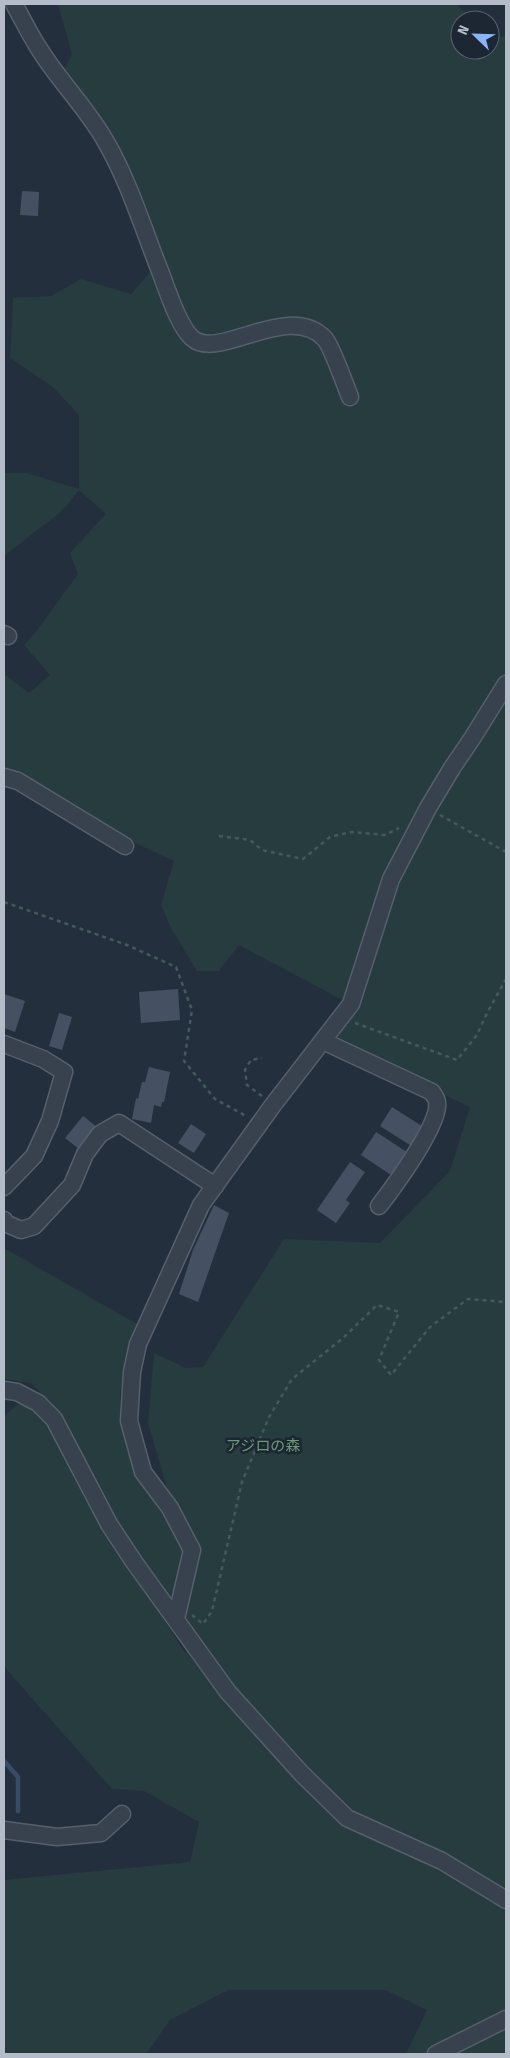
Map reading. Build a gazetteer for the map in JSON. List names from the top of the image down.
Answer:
{
  "parks": ["アジロの森"],
  "north": "top left"
}
